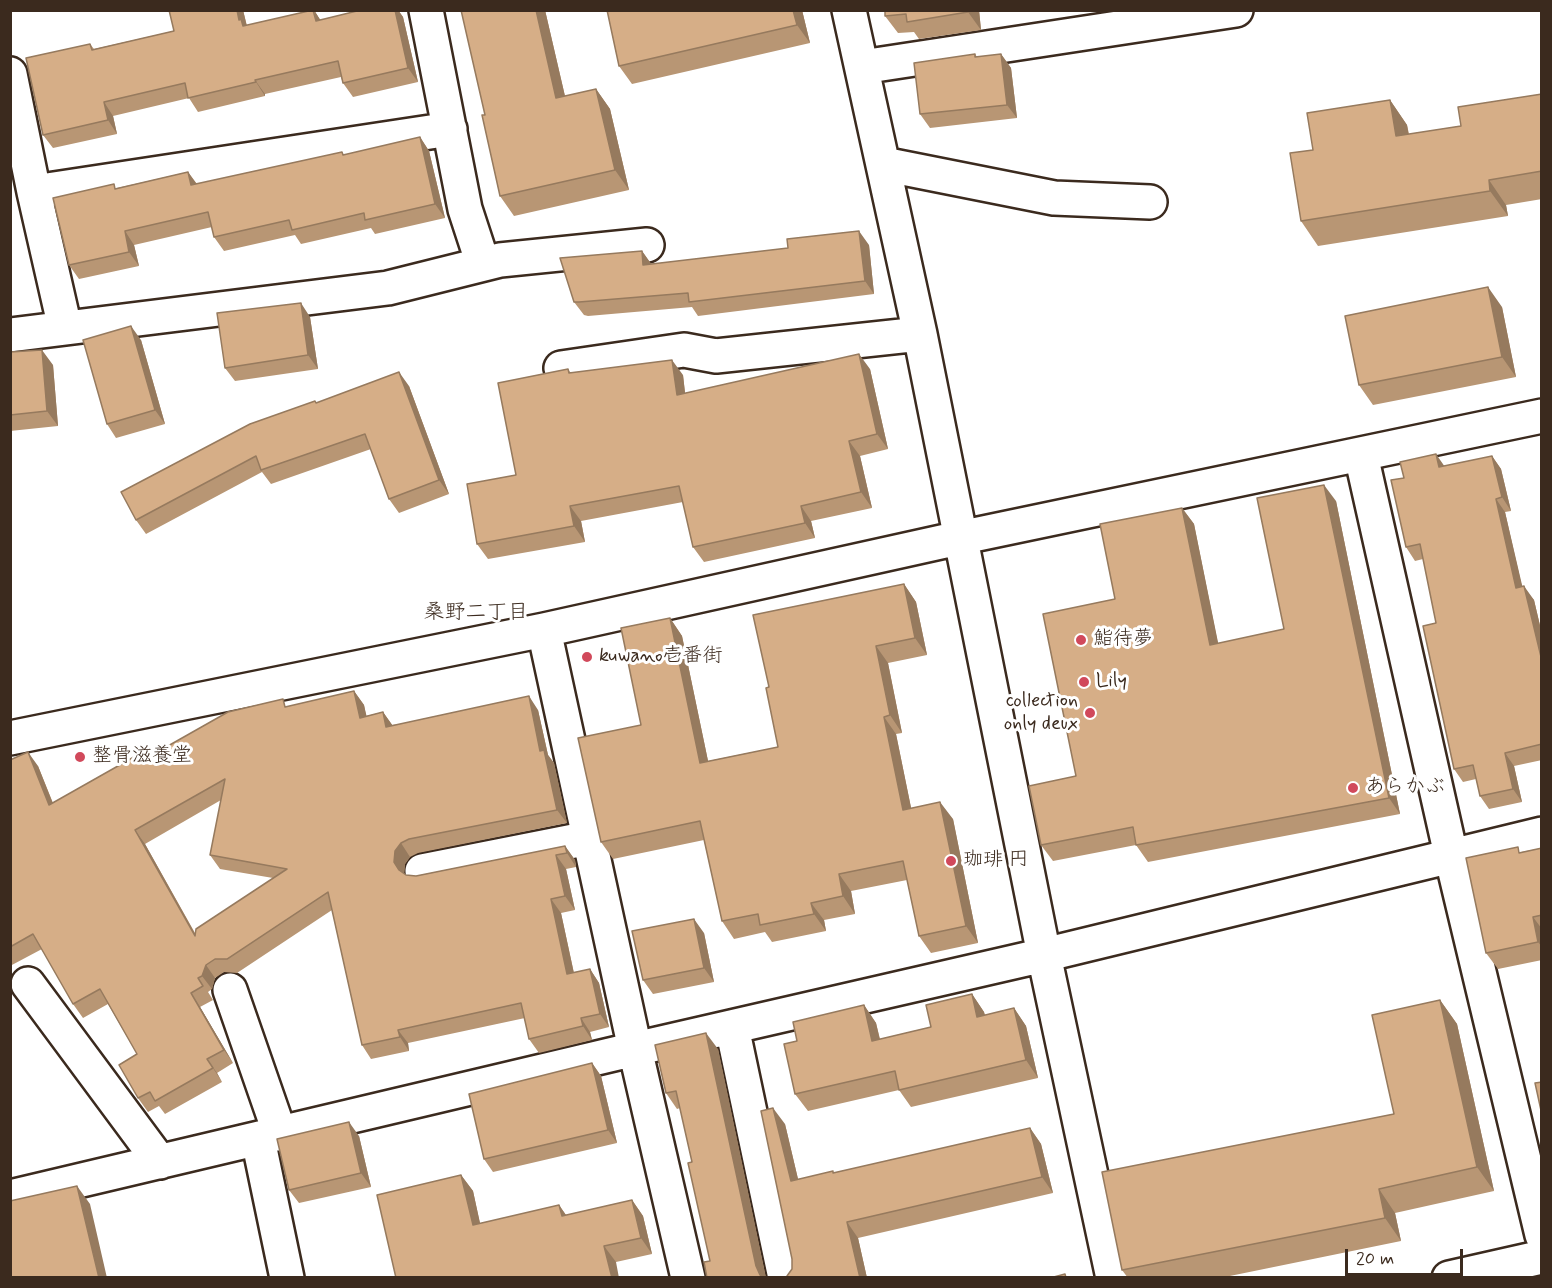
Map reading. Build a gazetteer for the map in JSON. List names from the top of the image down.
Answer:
{
  "districts": ["桑野二丁目"],
  "places": [
    "鮨待夢",
    "kuwano壱番街",
    "Lily",
    "collection only deux",
    "整骨滋養堂",
    "あらかぶ",
    "珈琲 円"
  ],
  "scale_bar": "20 m"
}
